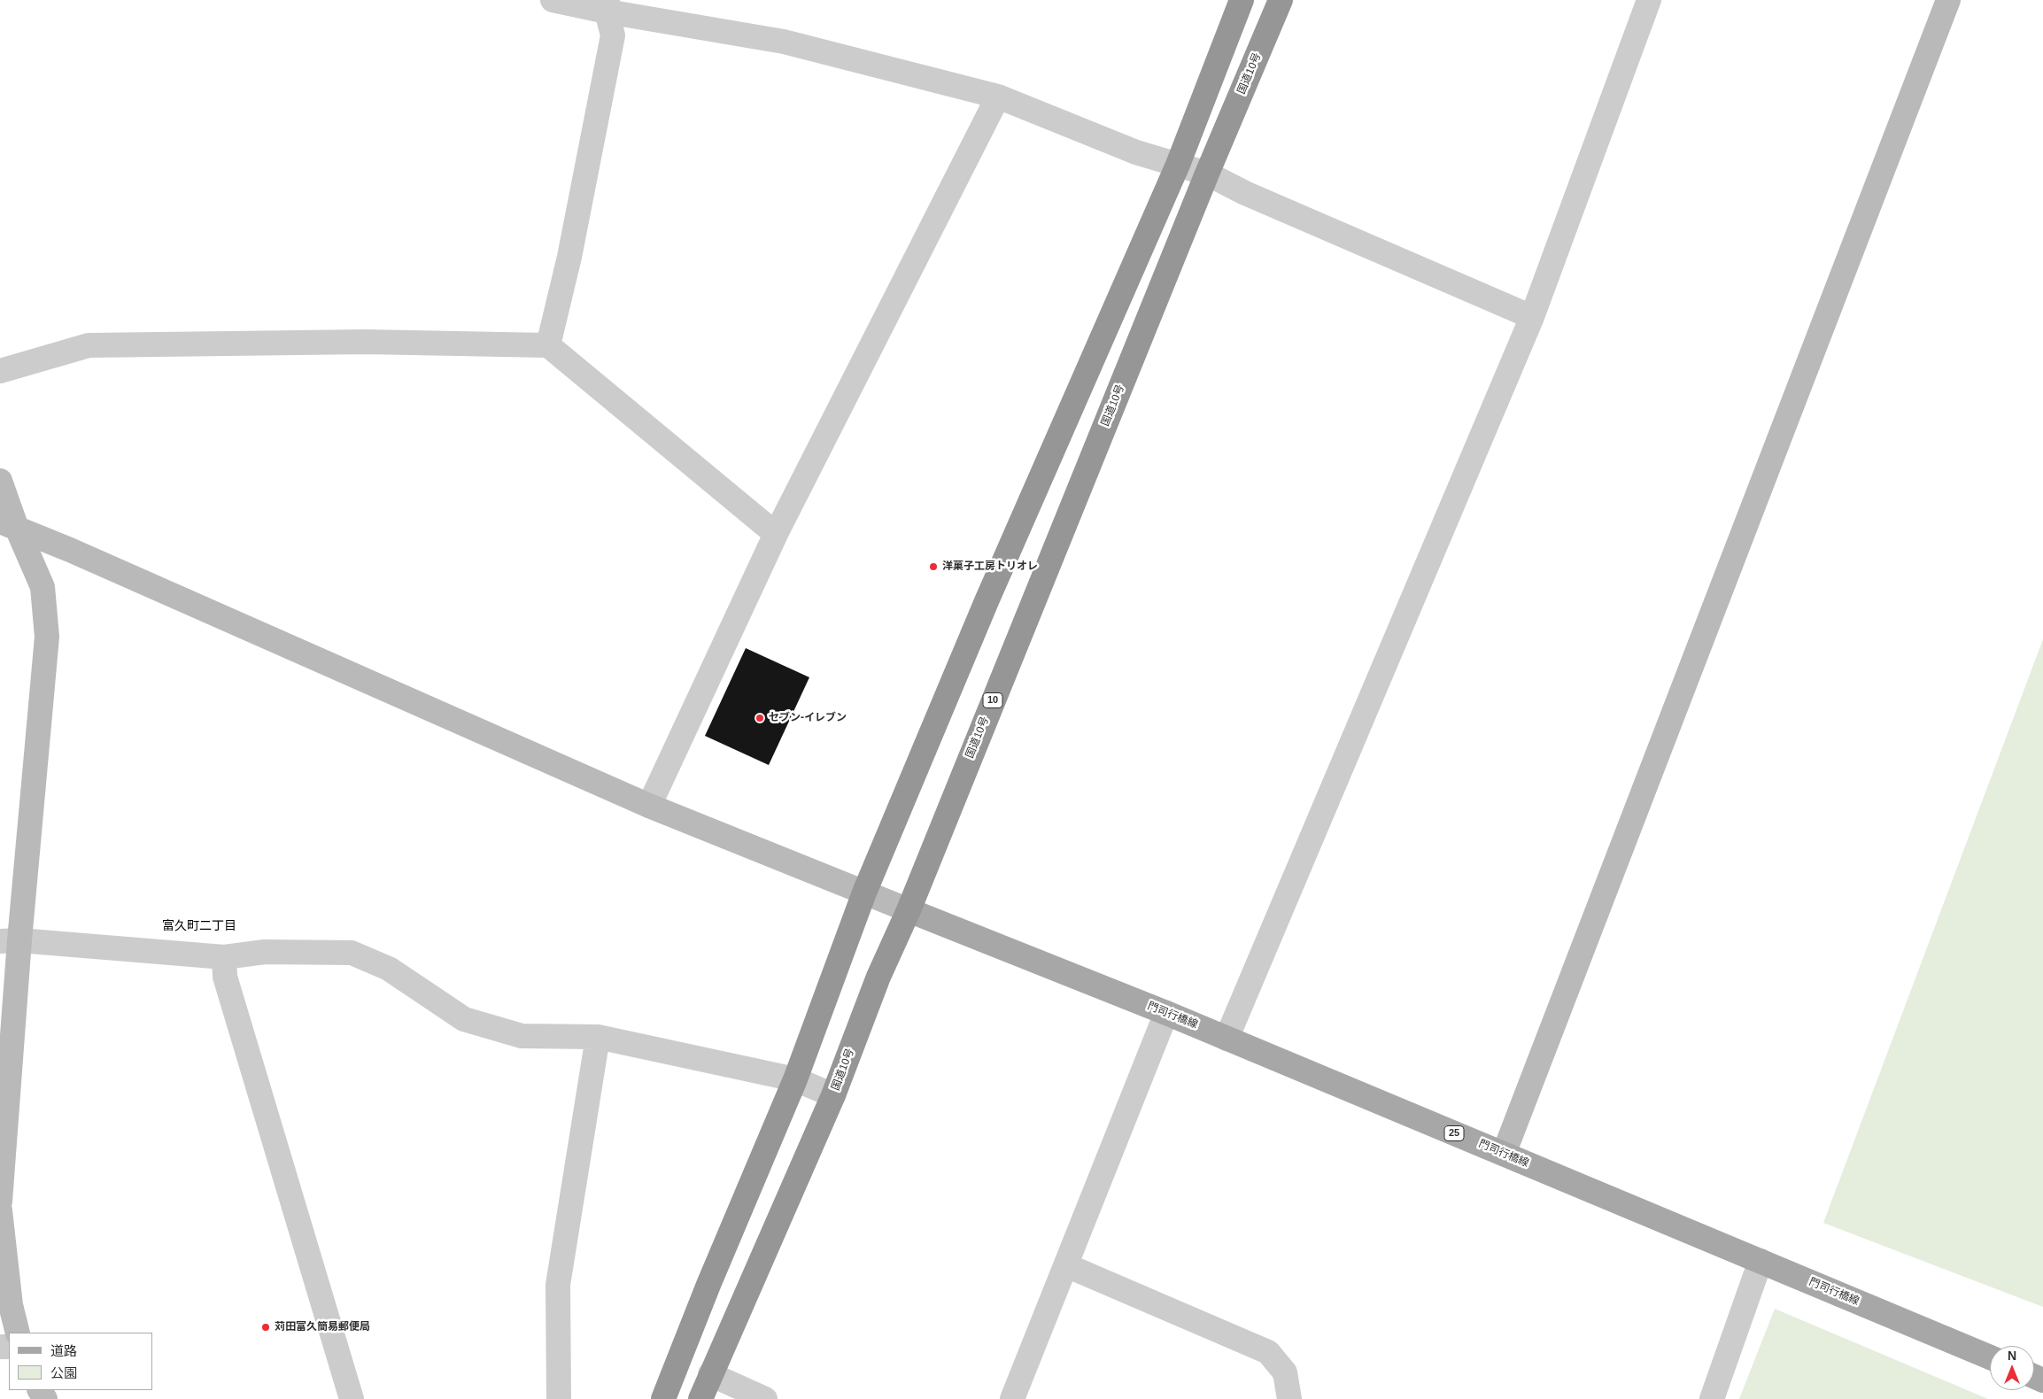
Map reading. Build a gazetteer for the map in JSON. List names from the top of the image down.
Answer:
{
  "streets": {
    "highway": ["国道10号", "10"],
    "main road": ["門司行橋線", "25"]
  },
  "crossings": [
    ["国道10号", "門司行橋線"]
  ],
  "districts": ["富久町二丁目"],
  "places": ["洋菓子工房トリオレ", "セブン-イレブン", "苅田富久簡易郵便局"],
  "legend": ["道路", "公園"],
  "north": "top"
}
